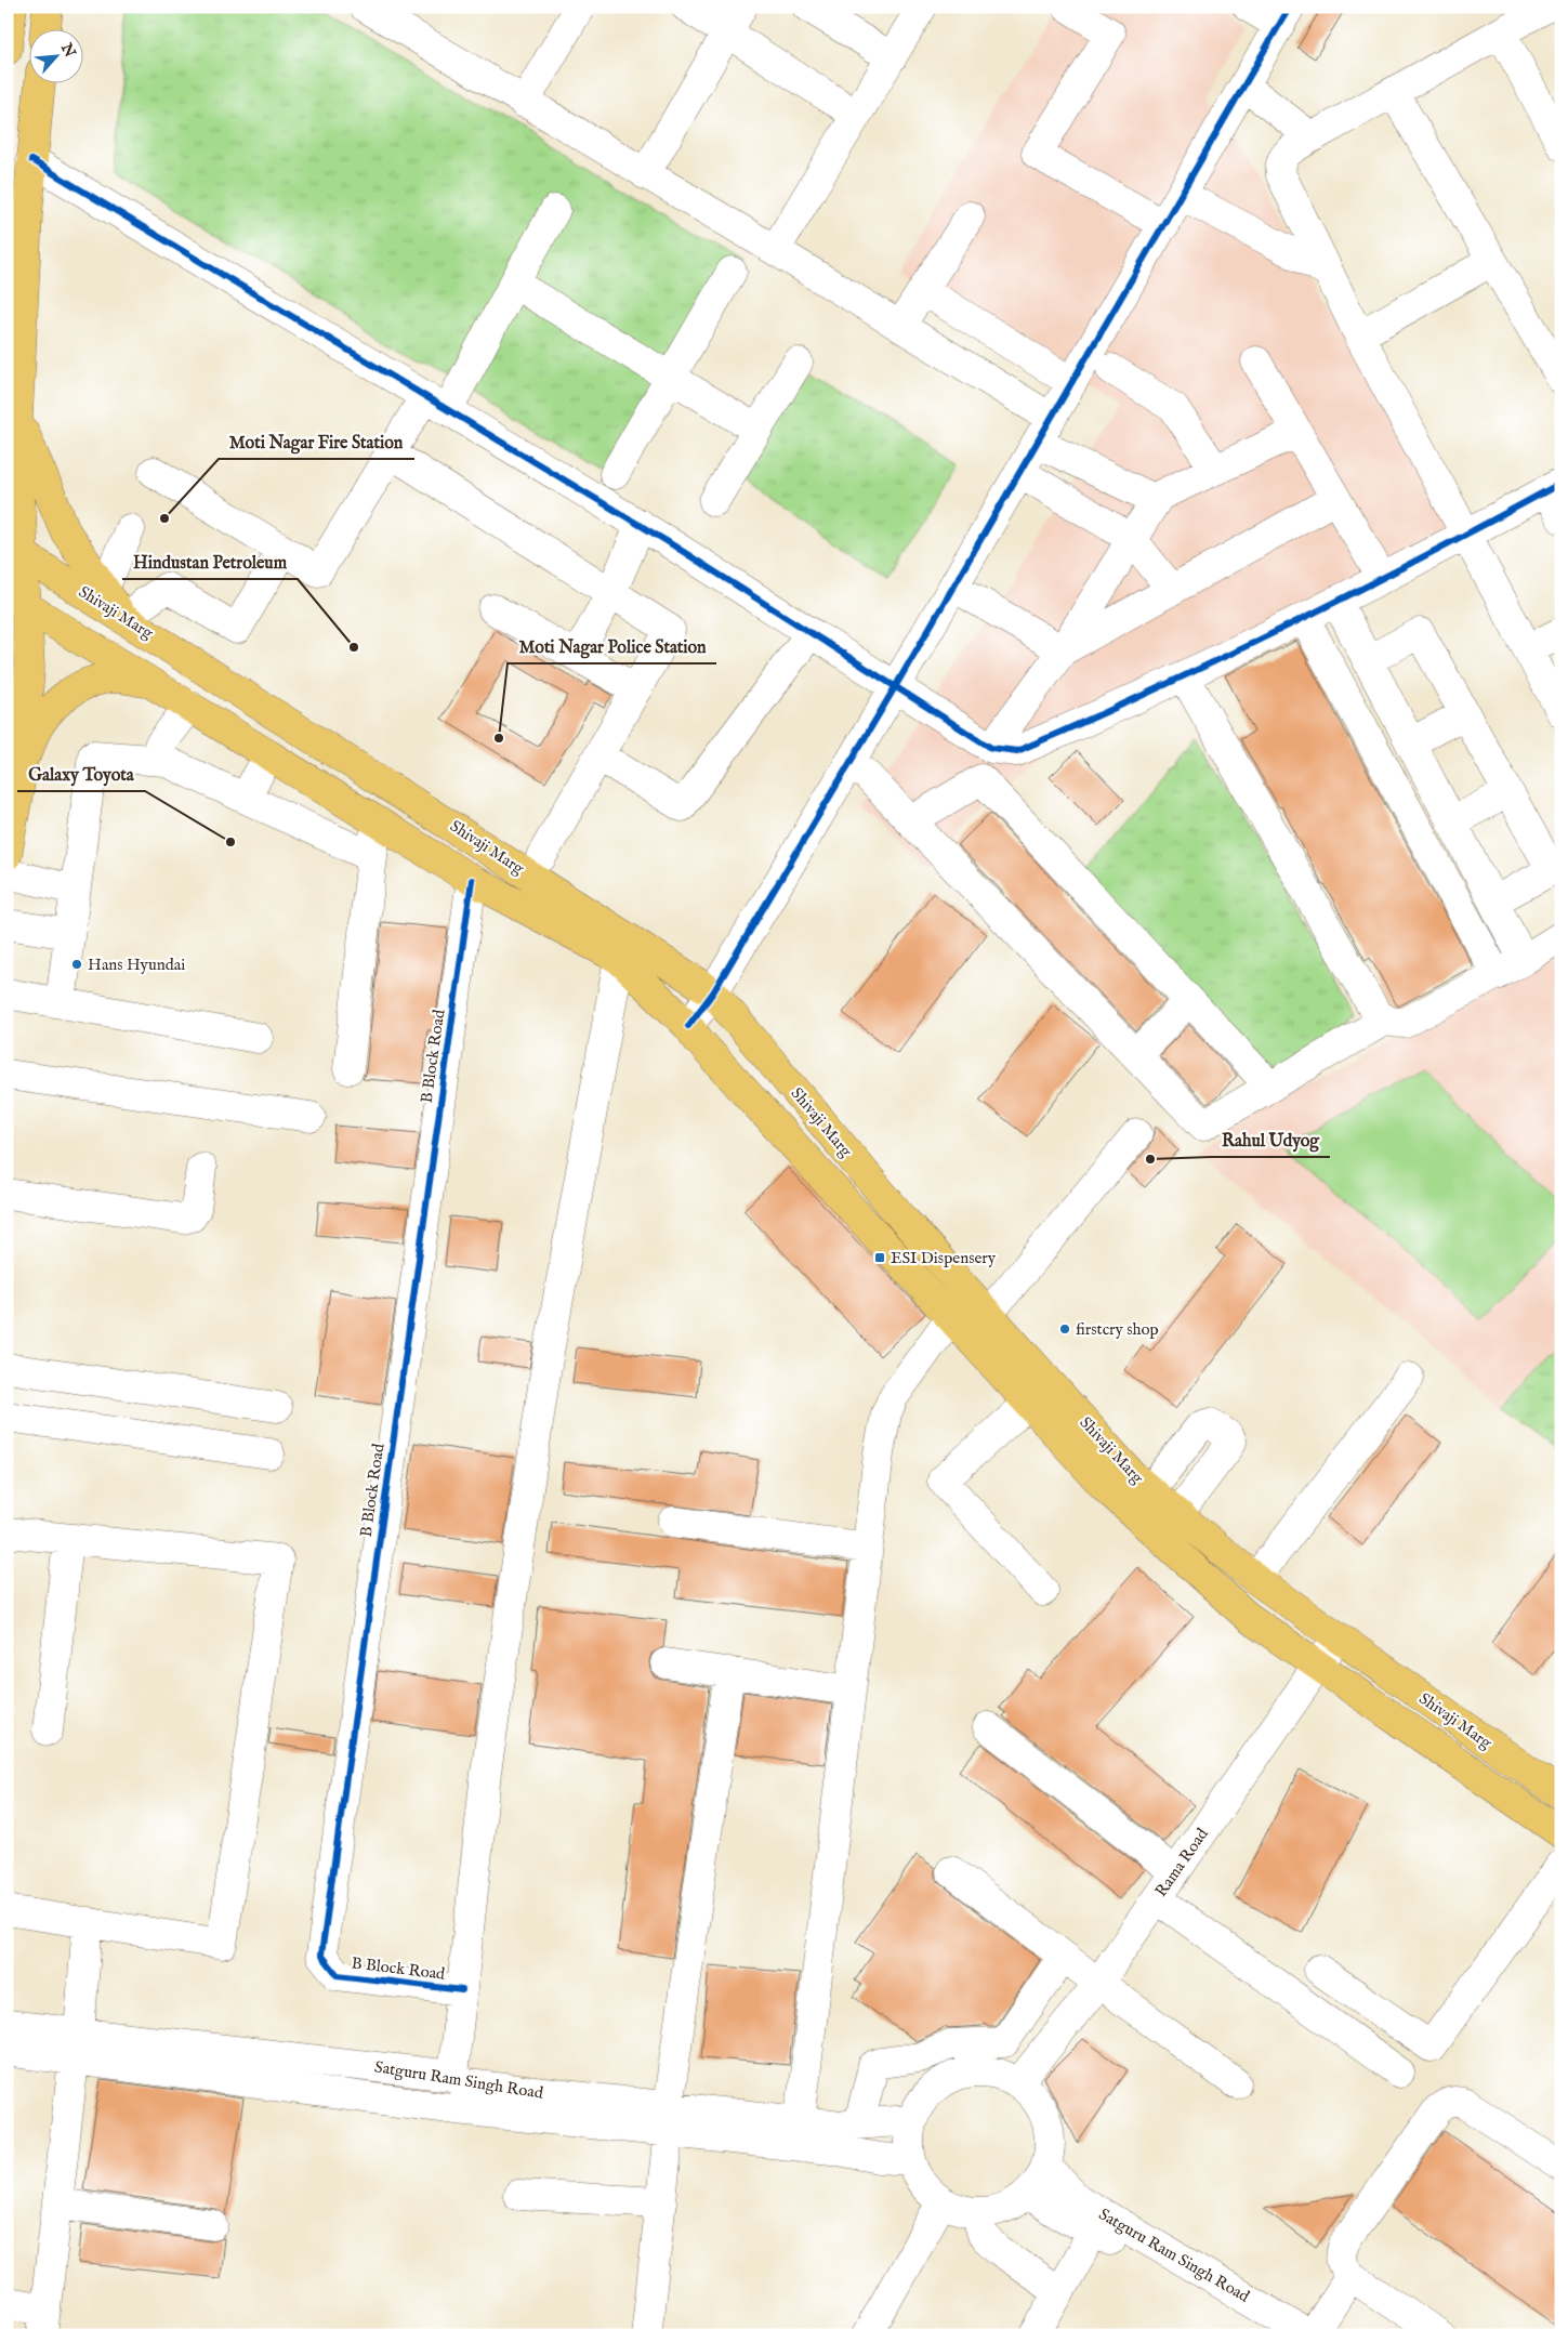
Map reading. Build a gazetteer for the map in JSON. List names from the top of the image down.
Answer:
{
  "streets": {
    "main road": ["Shivaji Marg"],
    "street": ["B Block Road", "Rama Road", "Satguru Ram Singh Road"]
  },
  "crossings": [
    ["Shivaji Marg", "B Block Road"],
    ["Shivaji Marg", "Rama Road"],
    ["Rama Road", "Satguru Ram Singh Road"]
  ],
  "places": {
    "other": [
      "Moti Nagar Fire Station",
      "Hindustan Petroleum",
      "Moti Nagar Police Station",
      "Galaxy Toyota",
      "Hans Hyundai",
      "Rahul Udyog",
      "firstcry shop"
    ],
    "transit": ["ESI Dispensery"]
  },
  "north": "top right"
}
